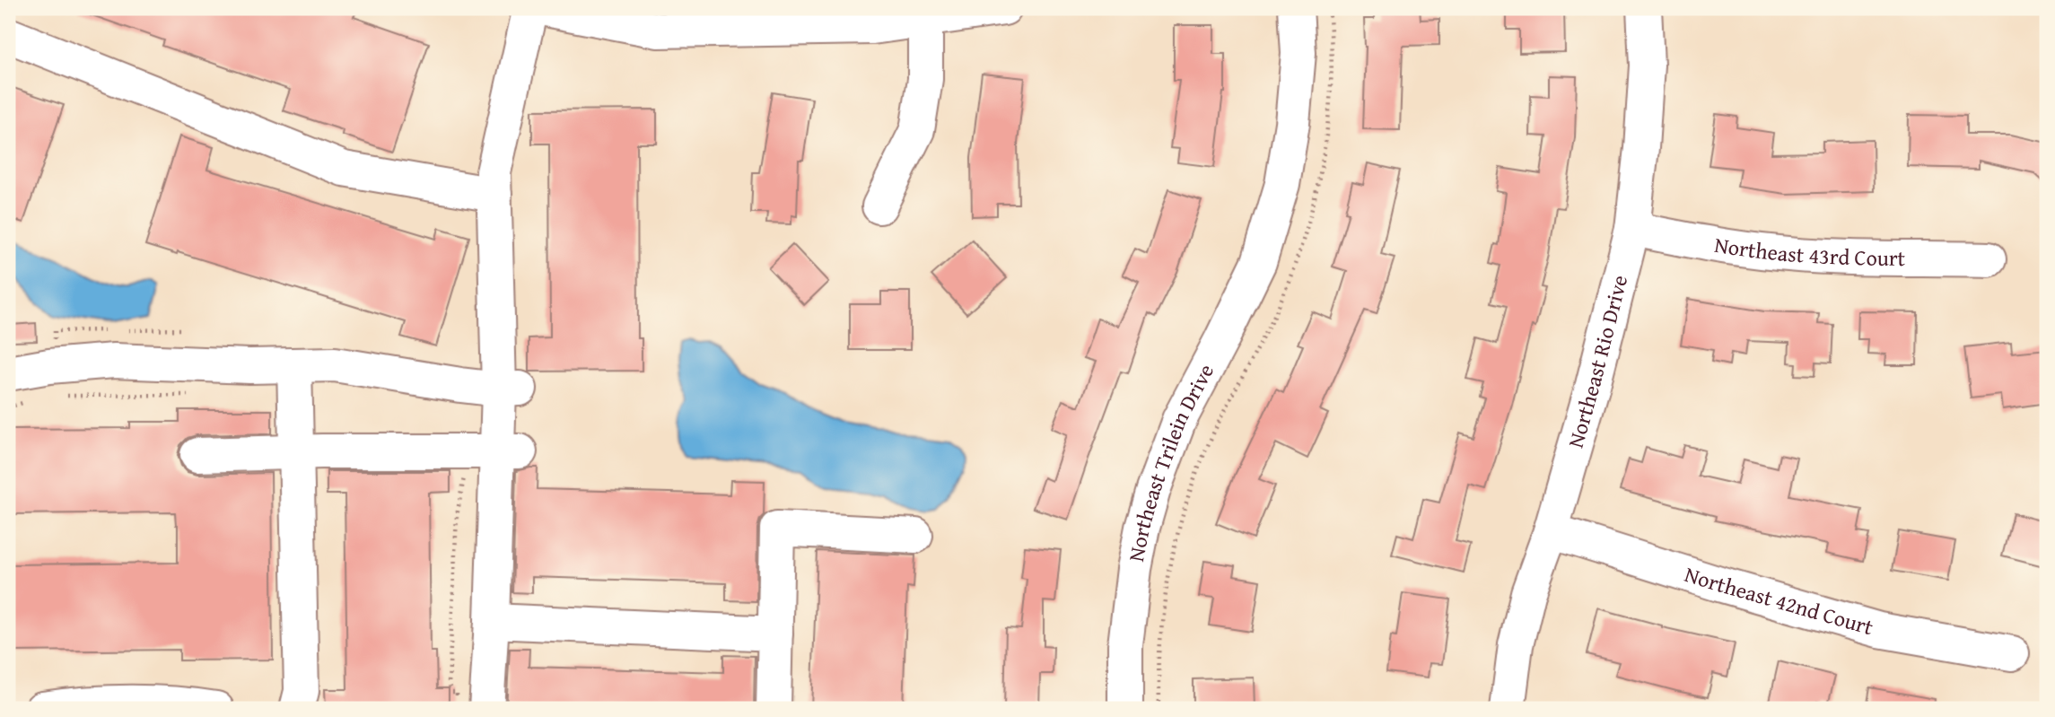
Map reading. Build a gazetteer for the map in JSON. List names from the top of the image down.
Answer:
{
  "streets": {
    "street": [
      "Northeast 43rd Court",
      "Northeast Rio Drive",
      "Northeast Trilein Drive",
      "Northeast 42nd Court"
    ]
  },
  "crossings": [
    ["Northeast 43rd Court", "Northeast Rio Drive"],
    ["Northeast Rio Drive", "Northeast 42nd Court"]
  ]
}
